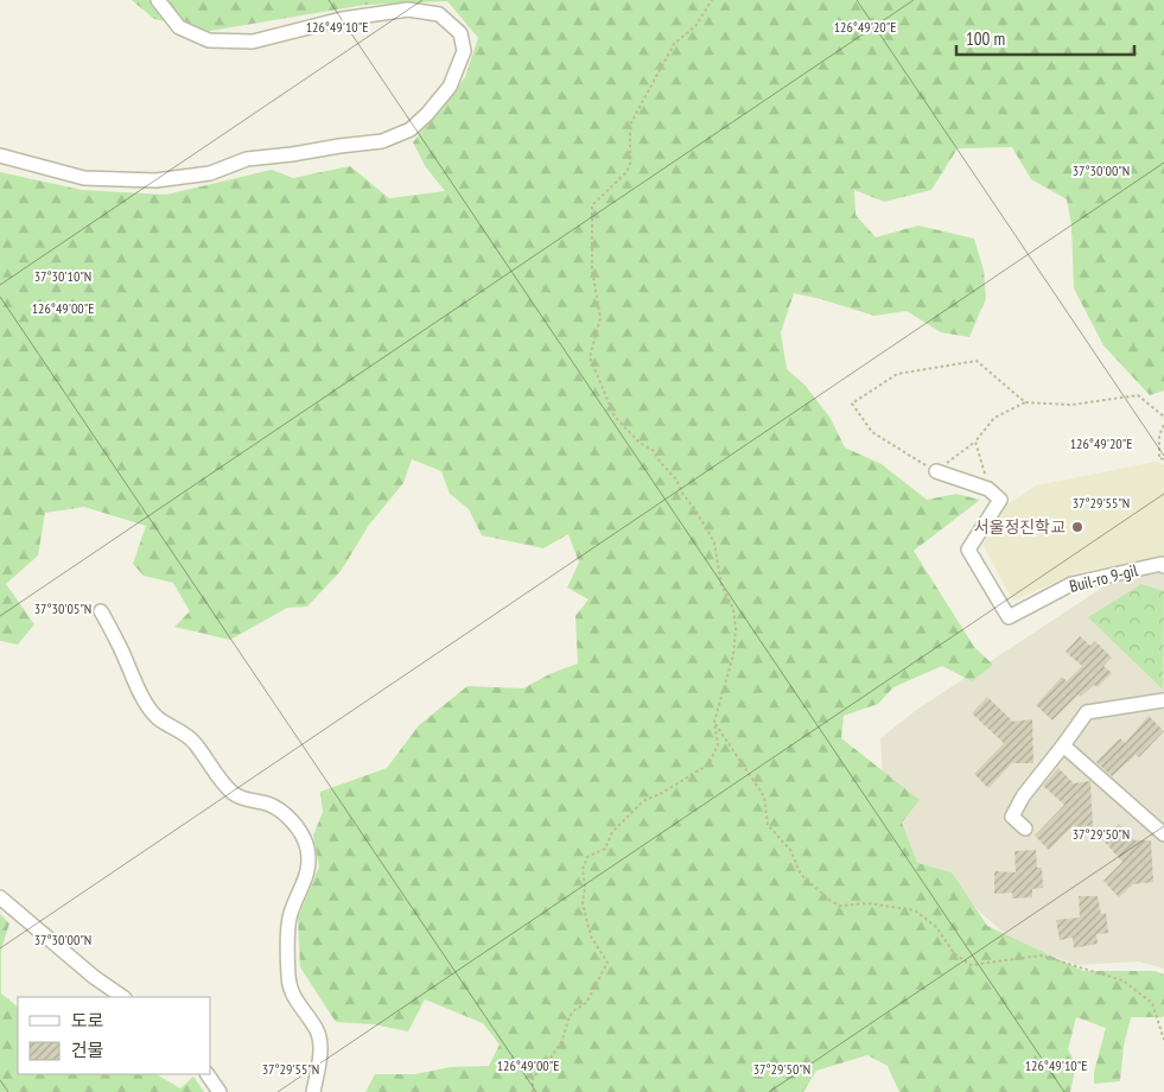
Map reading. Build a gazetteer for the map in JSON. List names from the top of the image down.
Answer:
{
  "streets": {
    "street": ["Buil-ro 9-gil"]
  },
  "places": ["서울정진학교"],
  "legend": ["도로", "건물"],
  "scale_bar": "100 m",
  "coordinates": [
    "126°49'10\"E",
    "126°49'20\"E",
    "37°30'00\"N",
    "37°30'10\"N",
    "126°49'00\"E",
    "37°29'55\"N",
    "37°30'05\"N",
    "37°29'50\"N"
  ]
}
